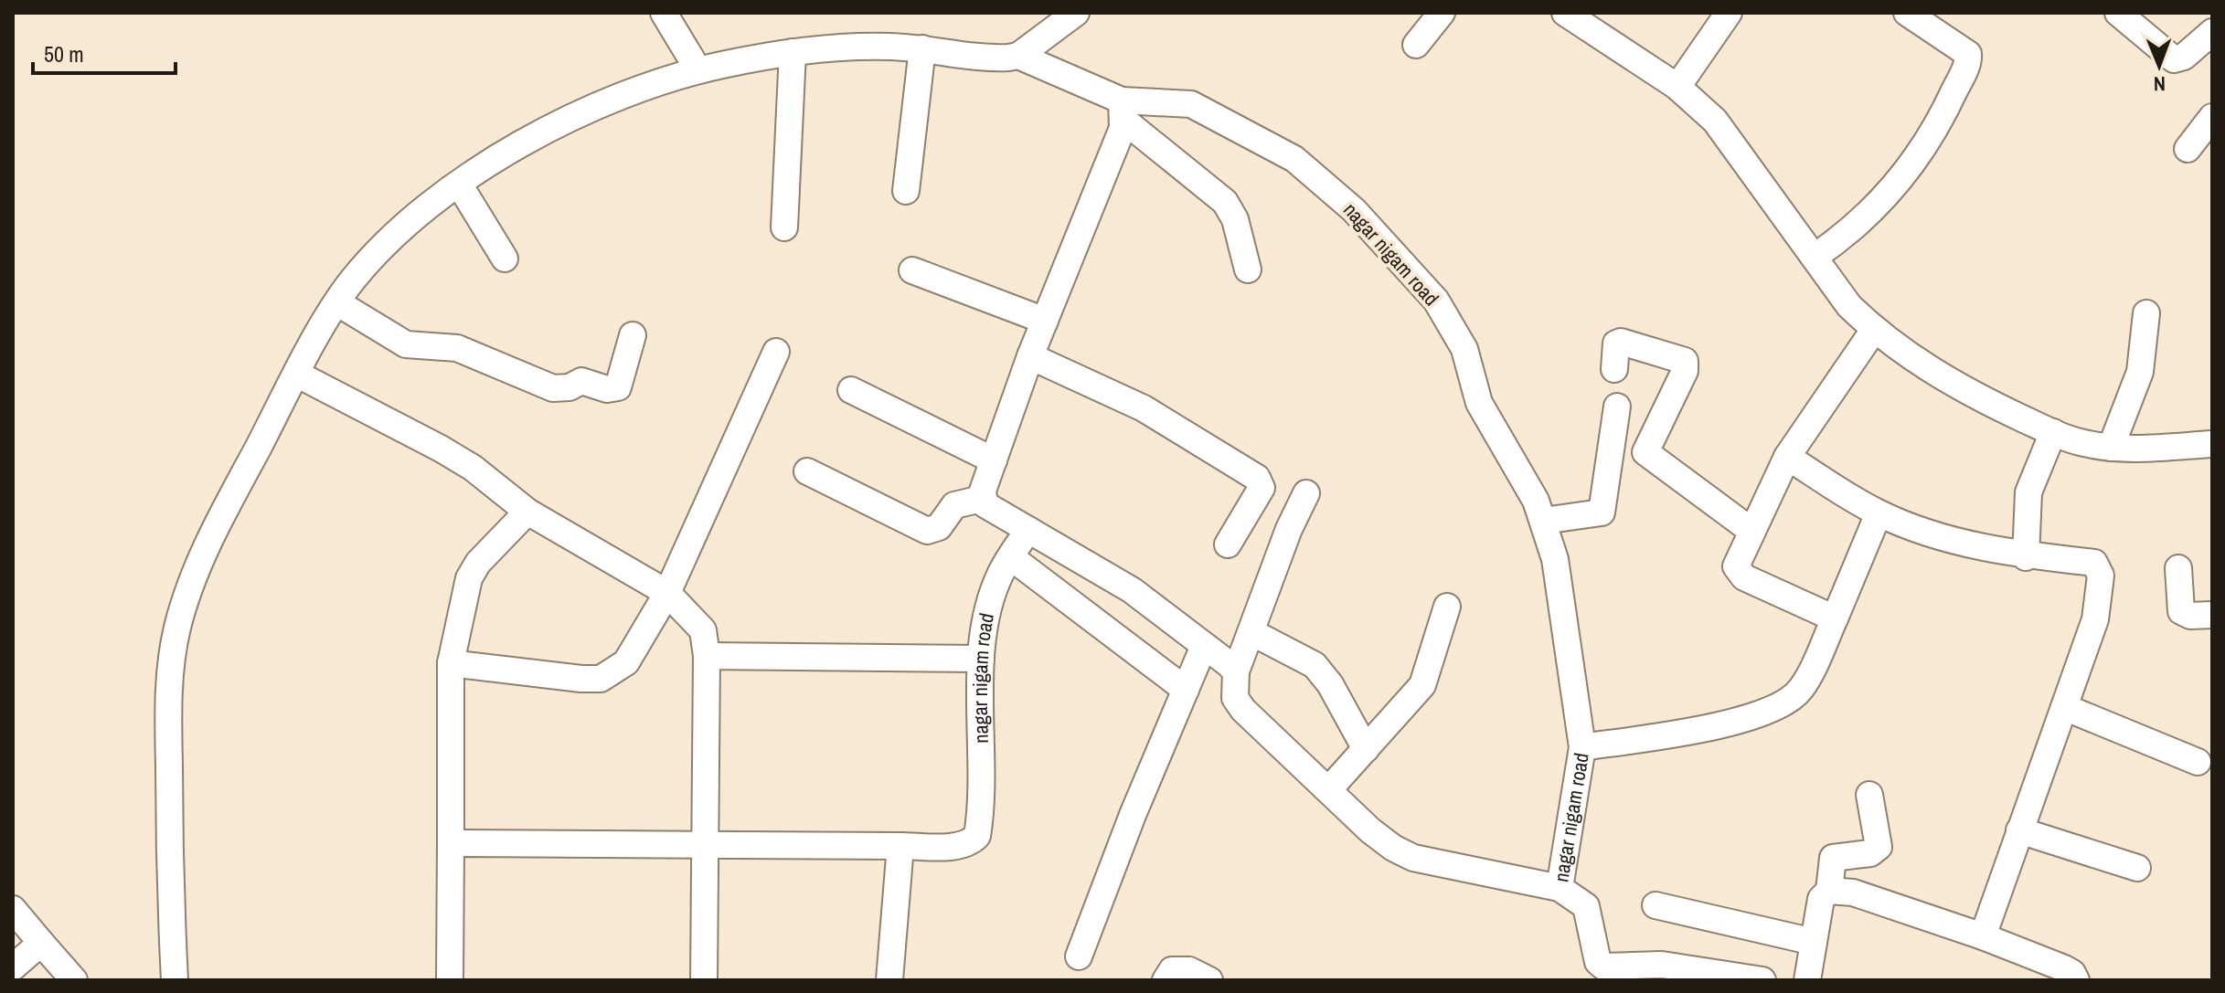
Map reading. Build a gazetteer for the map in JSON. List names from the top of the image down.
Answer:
{
  "streets": {
    "street": ["nagar nigam road"]
  },
  "scale_bar": "50 m",
  "north": "bottom"
}
